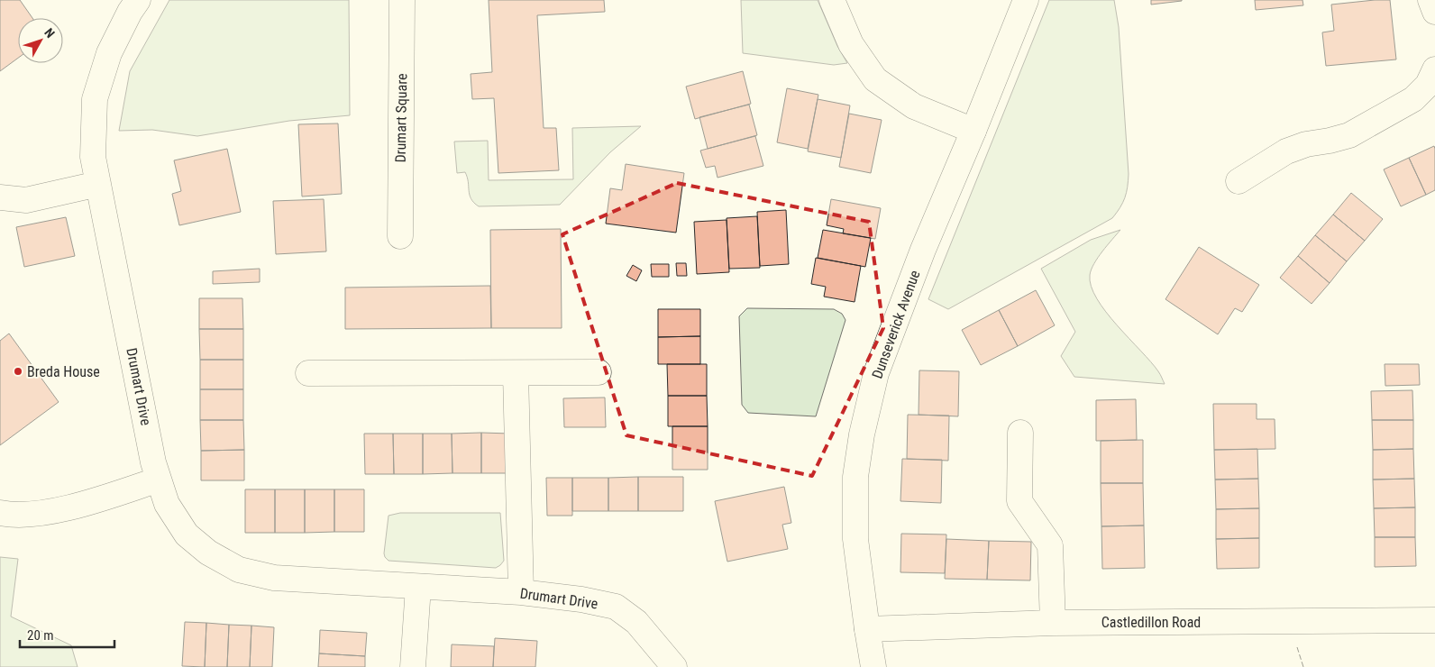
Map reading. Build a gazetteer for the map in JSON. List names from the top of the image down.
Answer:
{
  "streets": {
    "street": [
      "Drumart Square",
      "Dunseverick Avenue",
      "Drumart Drive",
      "Castledillon Road"
    ]
  },
  "crossings": [
    ["Dunseverick Avenue", "Castledillon Road"]
  ],
  "places": ["Breda House"],
  "scale_bar": "20 m",
  "north": "top right"
}
